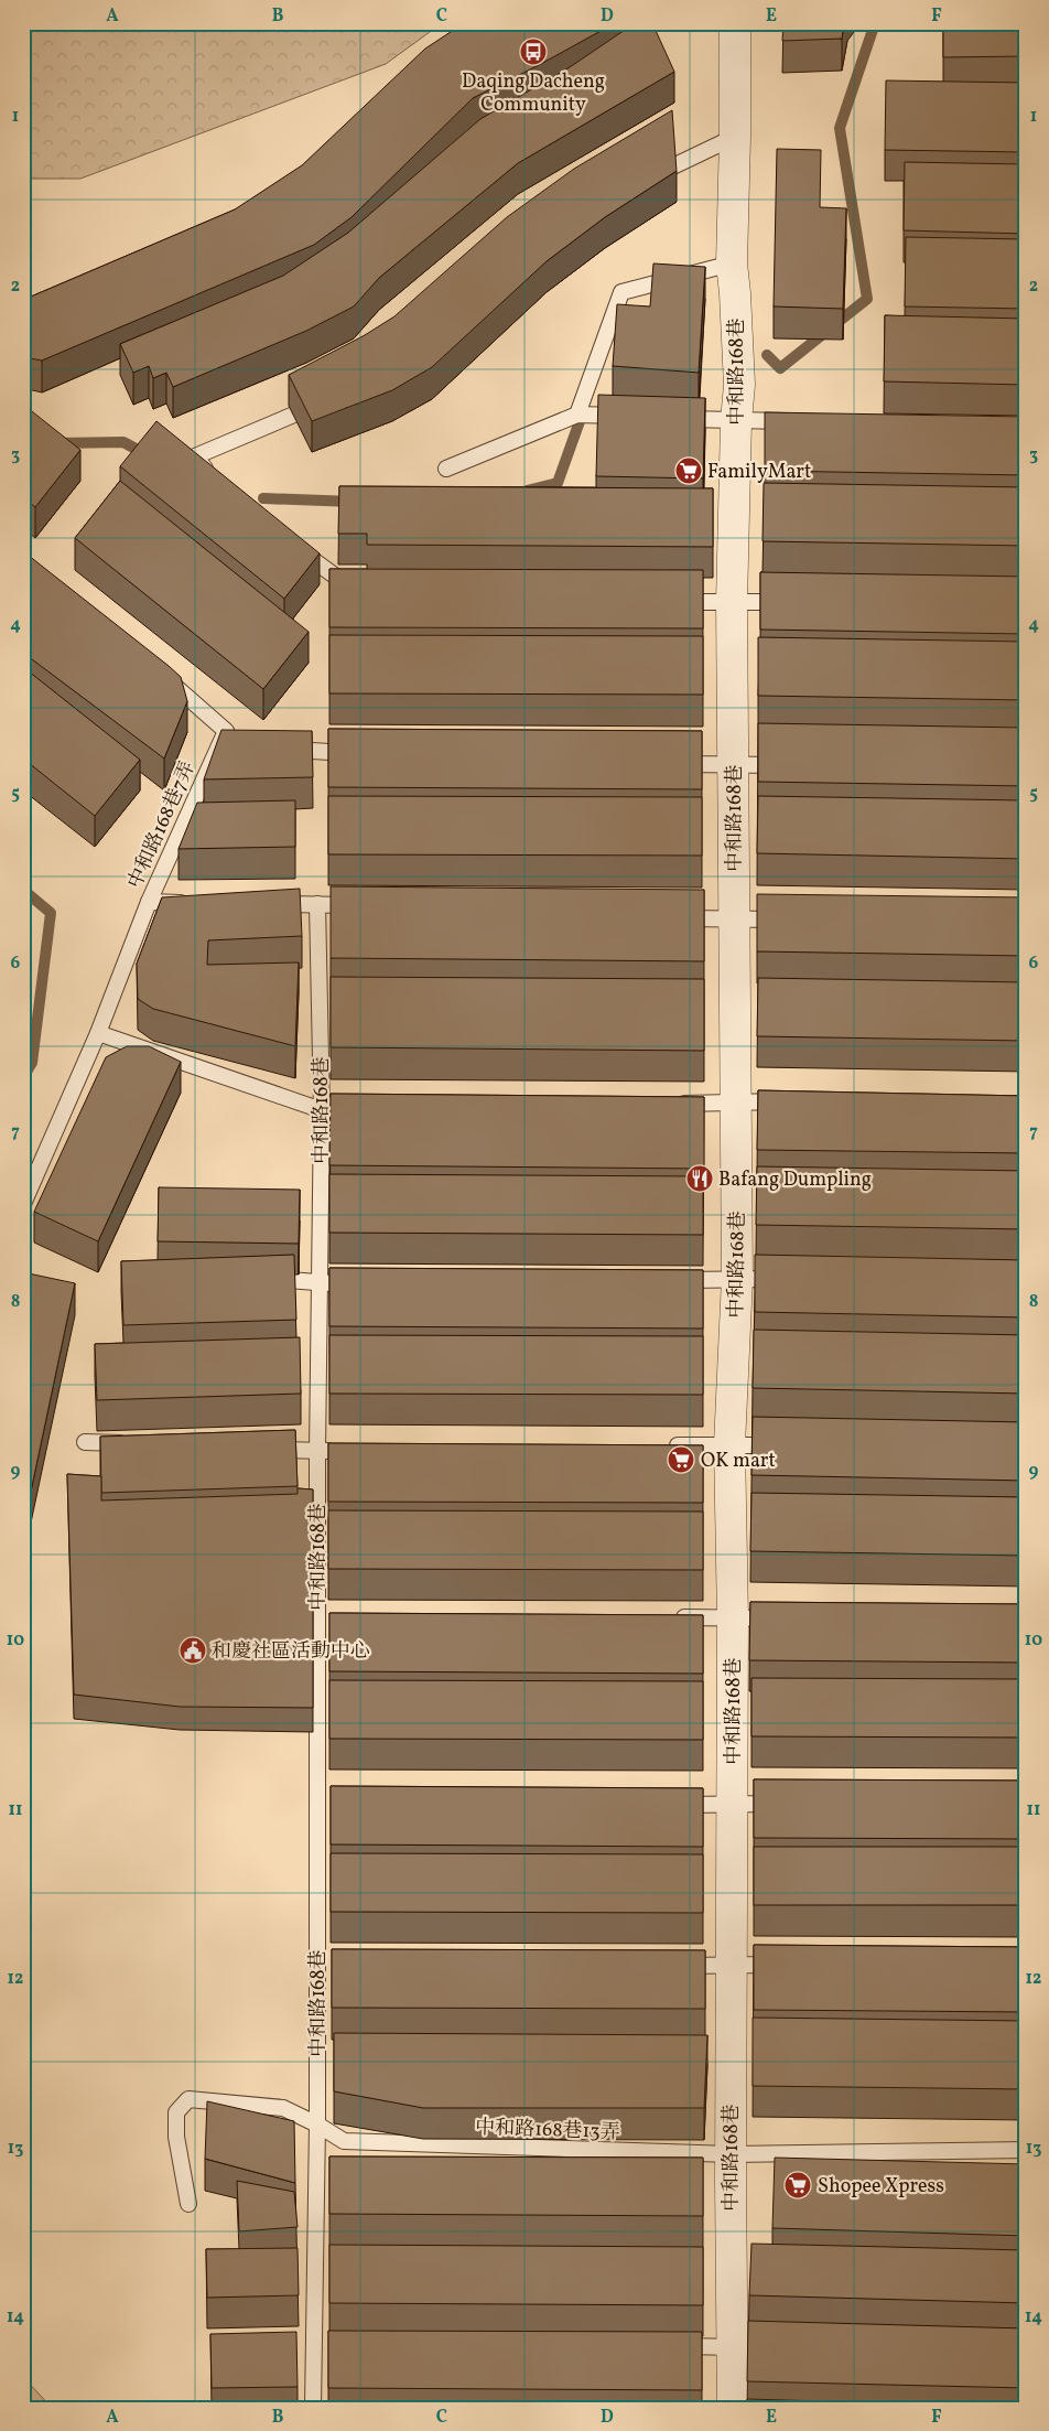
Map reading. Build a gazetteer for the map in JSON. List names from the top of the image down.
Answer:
{
  "streets": {
    "street": ["中和路168巷"],
    "lane": ["中和路168巷7弄", "中和路168巷13弄"]
  },
  "crossings": [
    ["中和路168巷", "中和路168巷13弄"]
  ],
  "places": {
    "bus stop": ["Daqing Dacheng Community"],
    "supermarket": ["FamilyMart", "OK mart", "Shopee Xpress"],
    "restaurant": ["Bafang Dumpling"],
    "public building": ["和慶社區活動中心"]
  },
  "grid": {
    "columns": [
      "A",
      "B",
      "C",
      "D",
      "E",
      "F"
    ],
    "rows": [
      "1",
      "2",
      "3",
      "4",
      "5",
      "6",
      "7",
      "8",
      "9",
      "10",
      "11",
      "12",
      "13",
      "14"
    ]
  }
}
